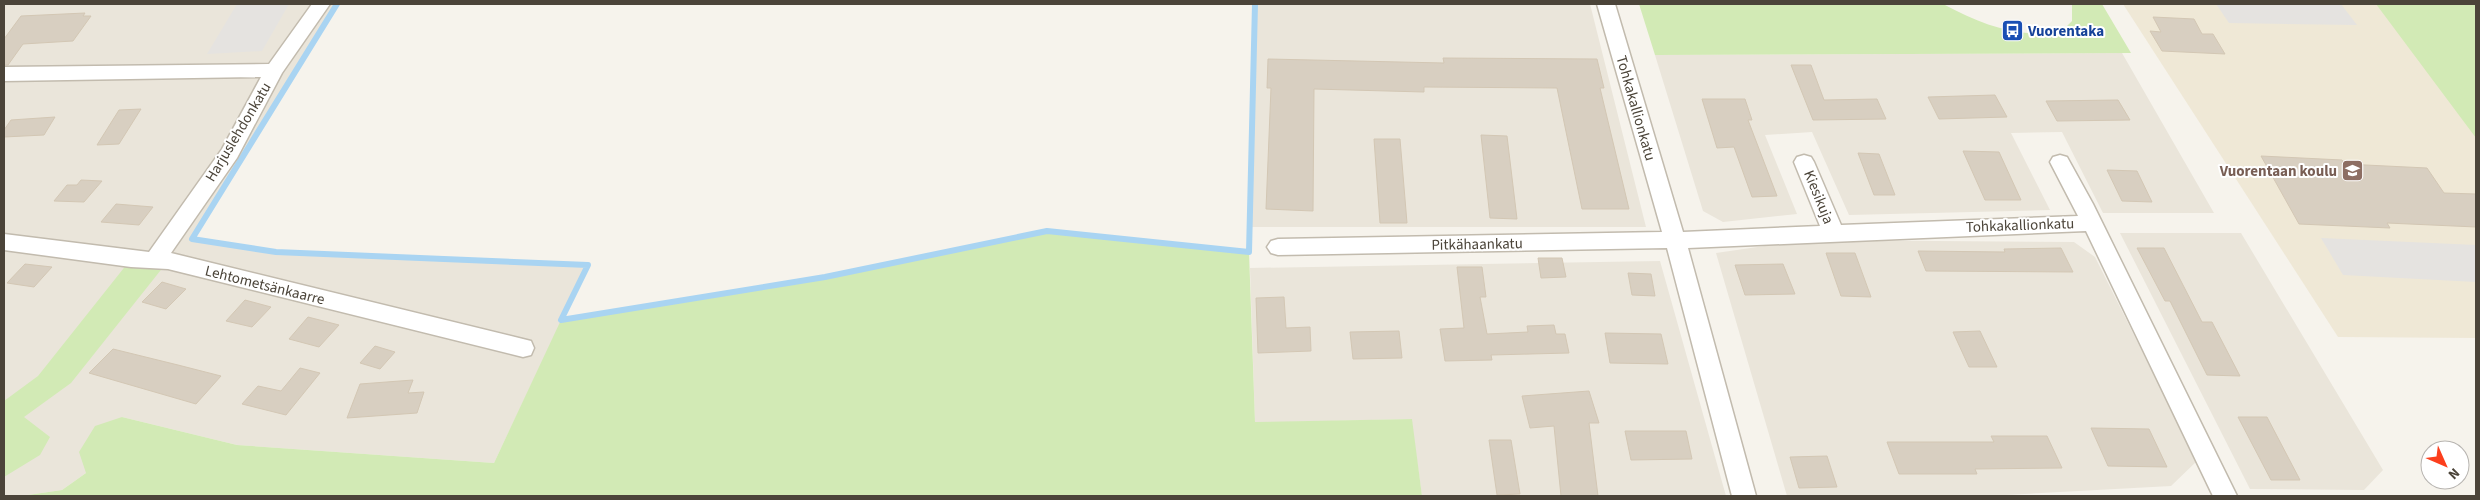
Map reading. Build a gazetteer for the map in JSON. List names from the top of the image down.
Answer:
{
  "streets": {
    "street": [
      "Tohkakallionkatu",
      "Harjuslehdonkatu",
      "Kiesikuja",
      "Pitkähaankatu",
      "Lehtometsänkaarre"
    ]
  },
  "crossings": [
    ["Tohkakallionkatu", "Kiesikuja"],
    ["Tohkakallionkatu", "Pitkähaankatu"],
    ["Harjuslehdonkatu", "Lehtometsänkaarre"]
  ],
  "places": {
    "bus stop": ["Vuorentaka"],
    "school or university": ["Vuorentaan koulu"]
  },
  "north": "bottom right"
}
